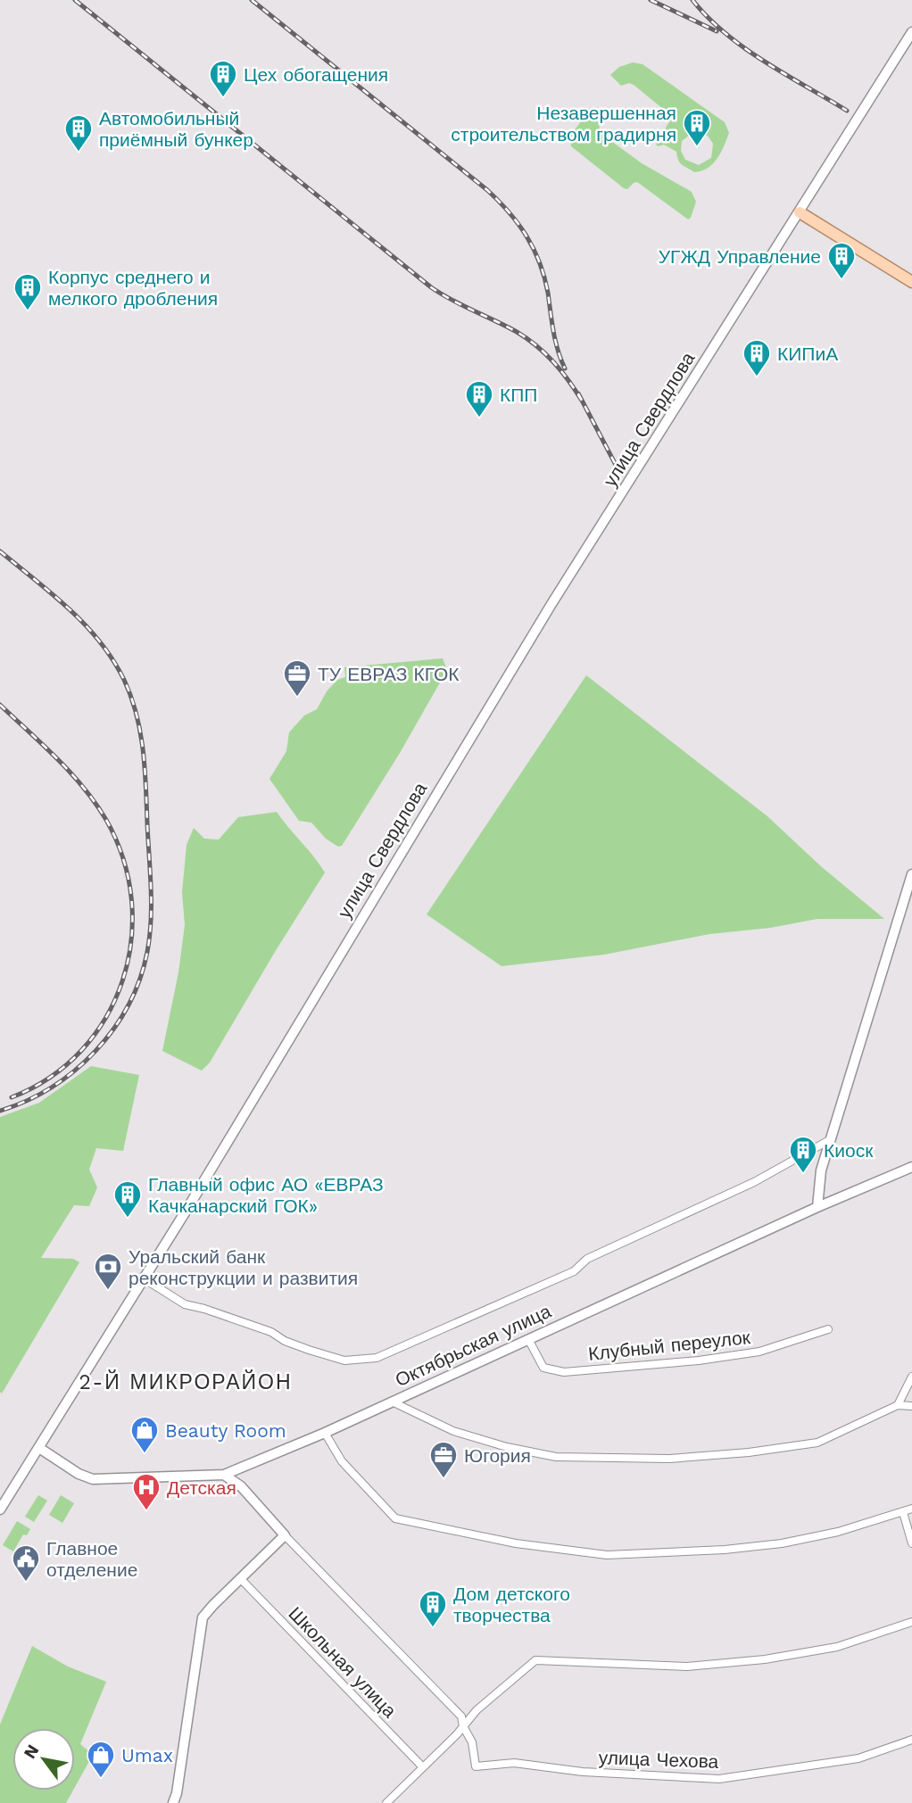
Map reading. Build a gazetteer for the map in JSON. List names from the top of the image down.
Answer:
{
  "streets": {
    "main road": ["улица Свердлова", "Октябрьская улица"],
    "street": ["Клубный переулок", "Школьная улица", "улица Чехова"]
  },
  "crossings": [
    ["улица Свердлова", "Октябрьская улица"],
    ["Октябрьская улица", "Клубный переулок"]
  ],
  "districts": ["2-Й МИКРОРАЙОН"],
  "places": {
    "building": [
      "Цех обогащения",
      "Незавершенная строительством градирня",
      "Автомобильный приёмный бункер",
      "УГЖД Управление",
      "Корпус среднего и мелкого дробления",
      "КИПиА",
      "КПП",
      "Киоск",
      "Главный офис АО «ЕВРАЗ Качканарский ГОК»",
      "Дом детского творчества"
    ],
    "office": ["ТУ ЕВРАЗ КГОК", "Югория"],
    "bank": ["Уральский банк реконструкции и развития"],
    "shop": ["Beauty Room", "Umax"],
    "hospital": ["Детская"],
    "public building": ["Главное отделение"]
  },
  "north": "top left"
}
